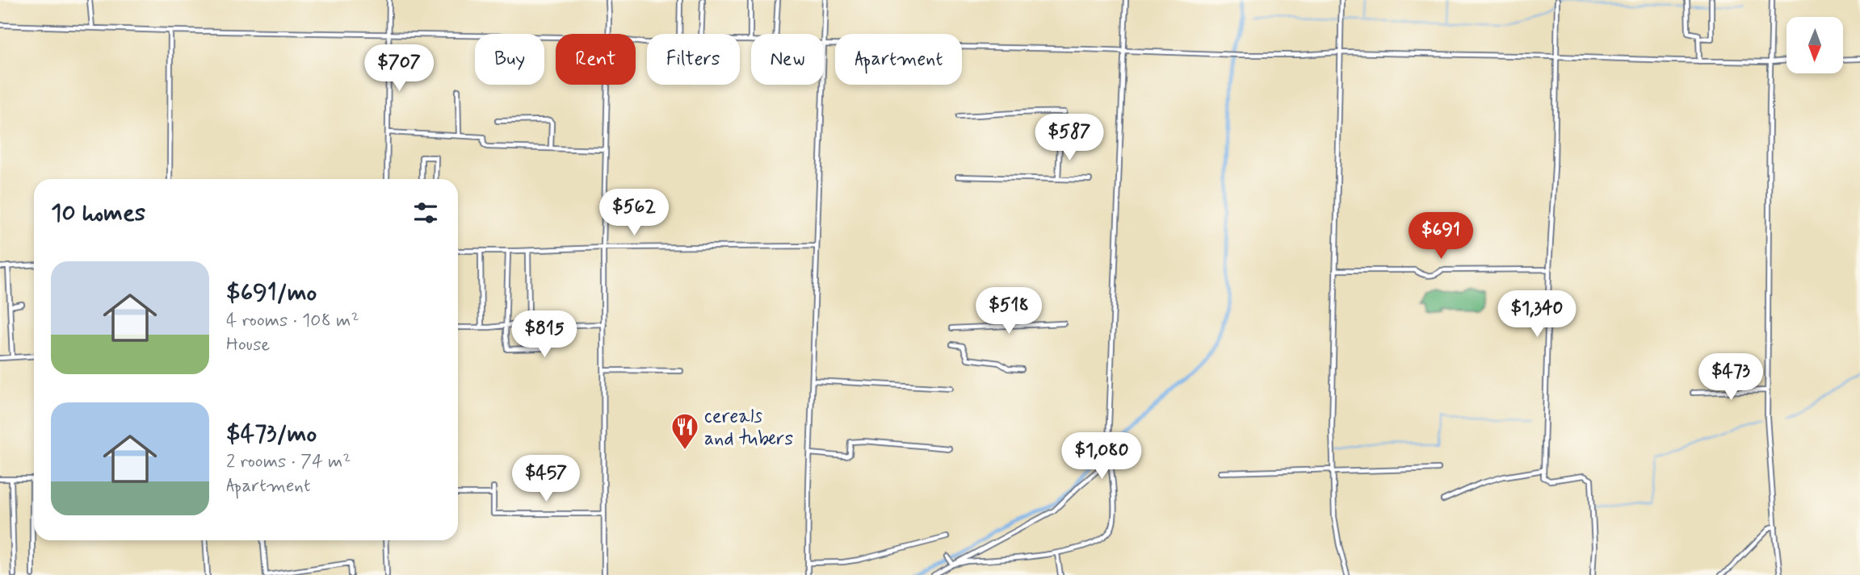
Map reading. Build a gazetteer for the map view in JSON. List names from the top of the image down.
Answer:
{
  "places": {
    "restaurant": ["cereals and tubers"]
  },
  "north": "bottom",
  "page": {
    "chip": [
      "Buy",
      "Rent",
      "Filters",
      "New",
      "Apartment"
    ],
    "price": [
      "$707",
      "$587",
      "$562",
      "$691",
      "$518",
      "$1,340",
      "$815",
      "$473",
      "$1,080",
      "$457"
    ],
    "heading": "10 homes",
    "list": [
      {
        "name": "$691/mo",
        "note": "4 rooms · 108 m² · House"
      },
      {
        "name": "$473/mo",
        "note": "2 rooms · 74 m² · Apartment"
      }
    ]
  }
}
